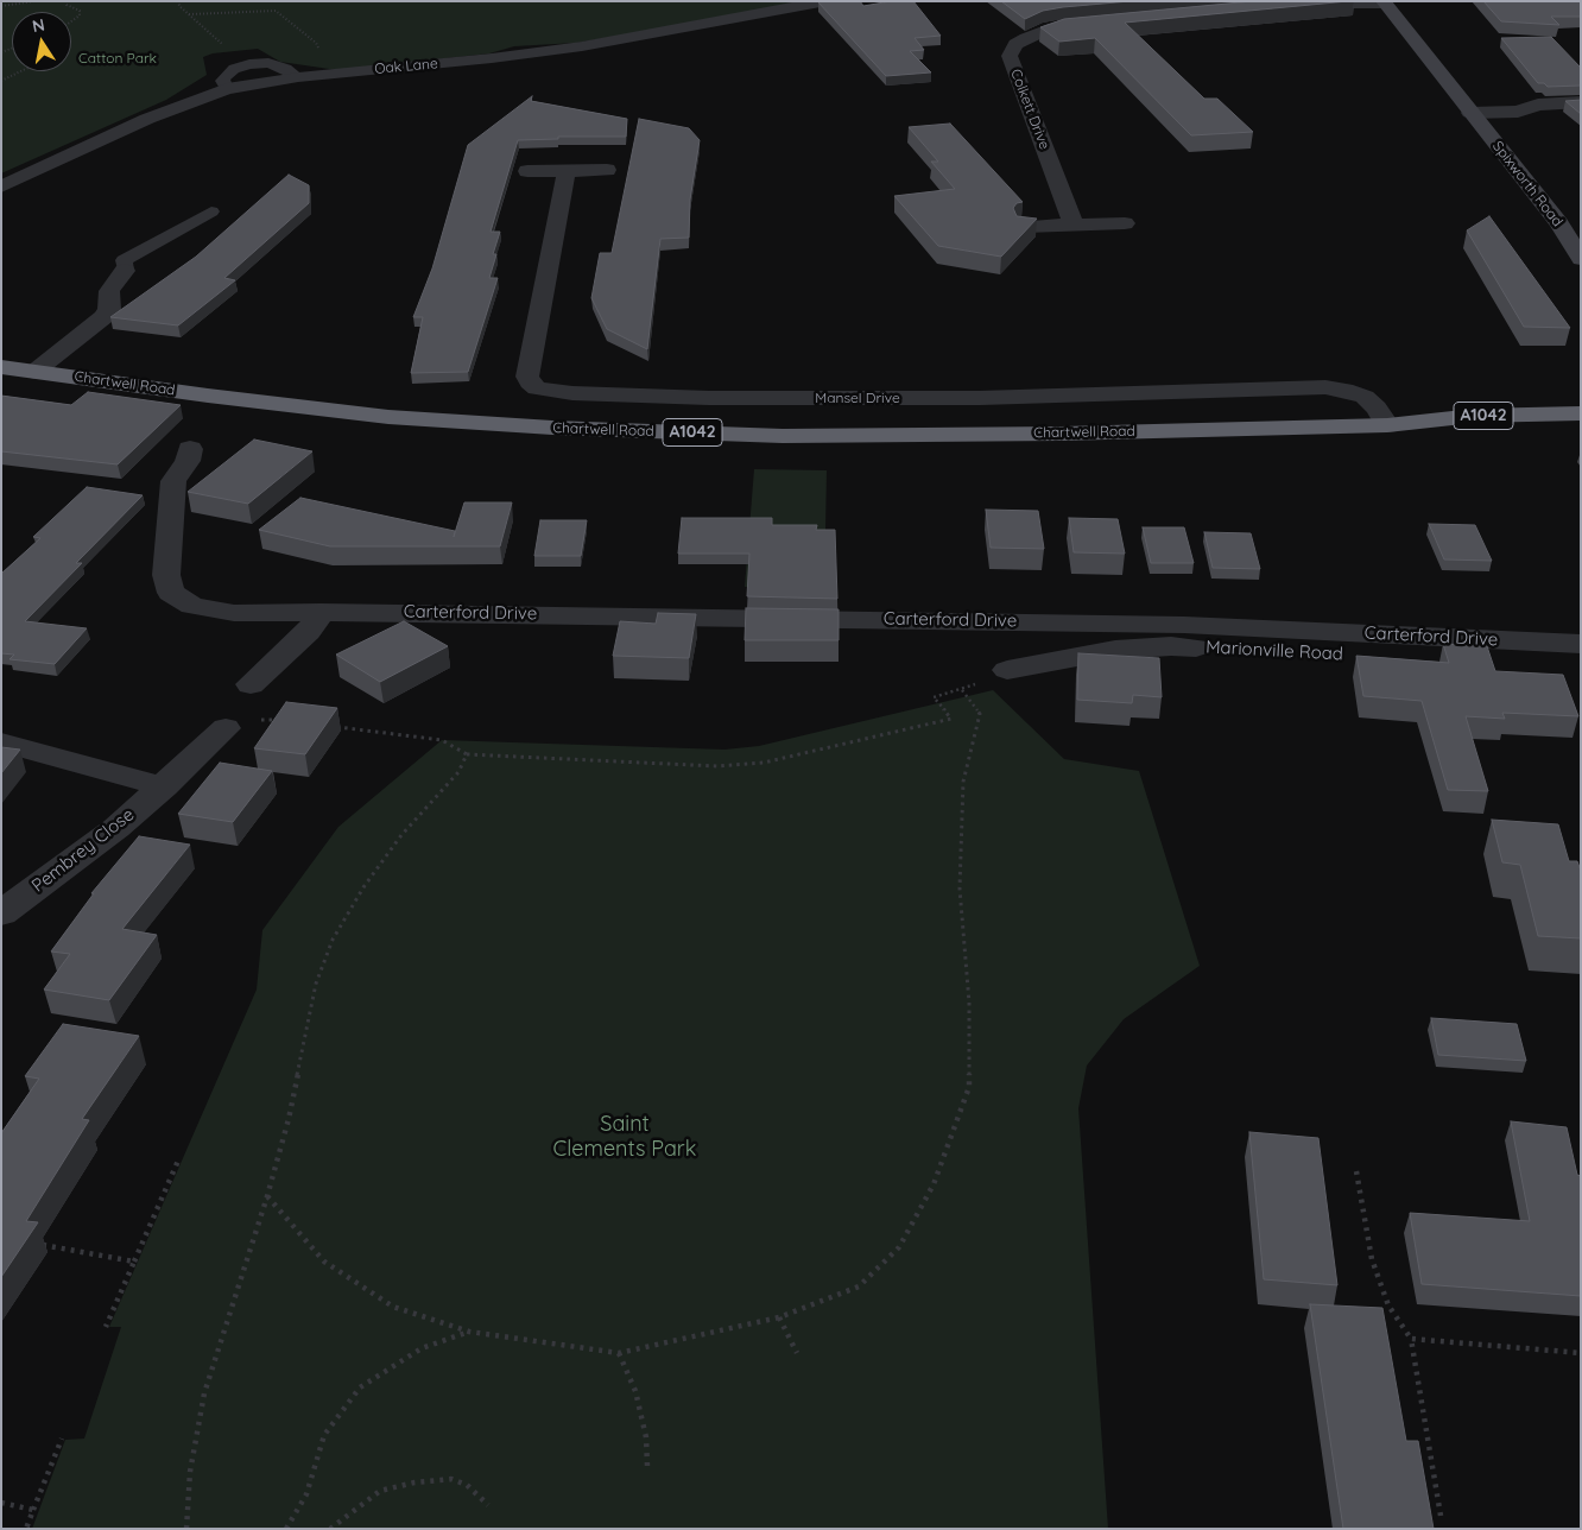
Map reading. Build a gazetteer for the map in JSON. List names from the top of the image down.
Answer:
{
  "streets": {
    "highway": ["Chartwell Road", "A1042"],
    "street": [
      "Oak Lane",
      "Colkett Drive",
      "Spixworth Road",
      "Mansel Drive",
      "Carterford Drive",
      "Marionville Road",
      "Pembrey Close"
    ]
  },
  "crossings": [
    ["Chartwell Road", "Mansel Drive"]
  ],
  "parks": ["Catton Park", "Saint Clements Park"],
  "north": "top"
}
